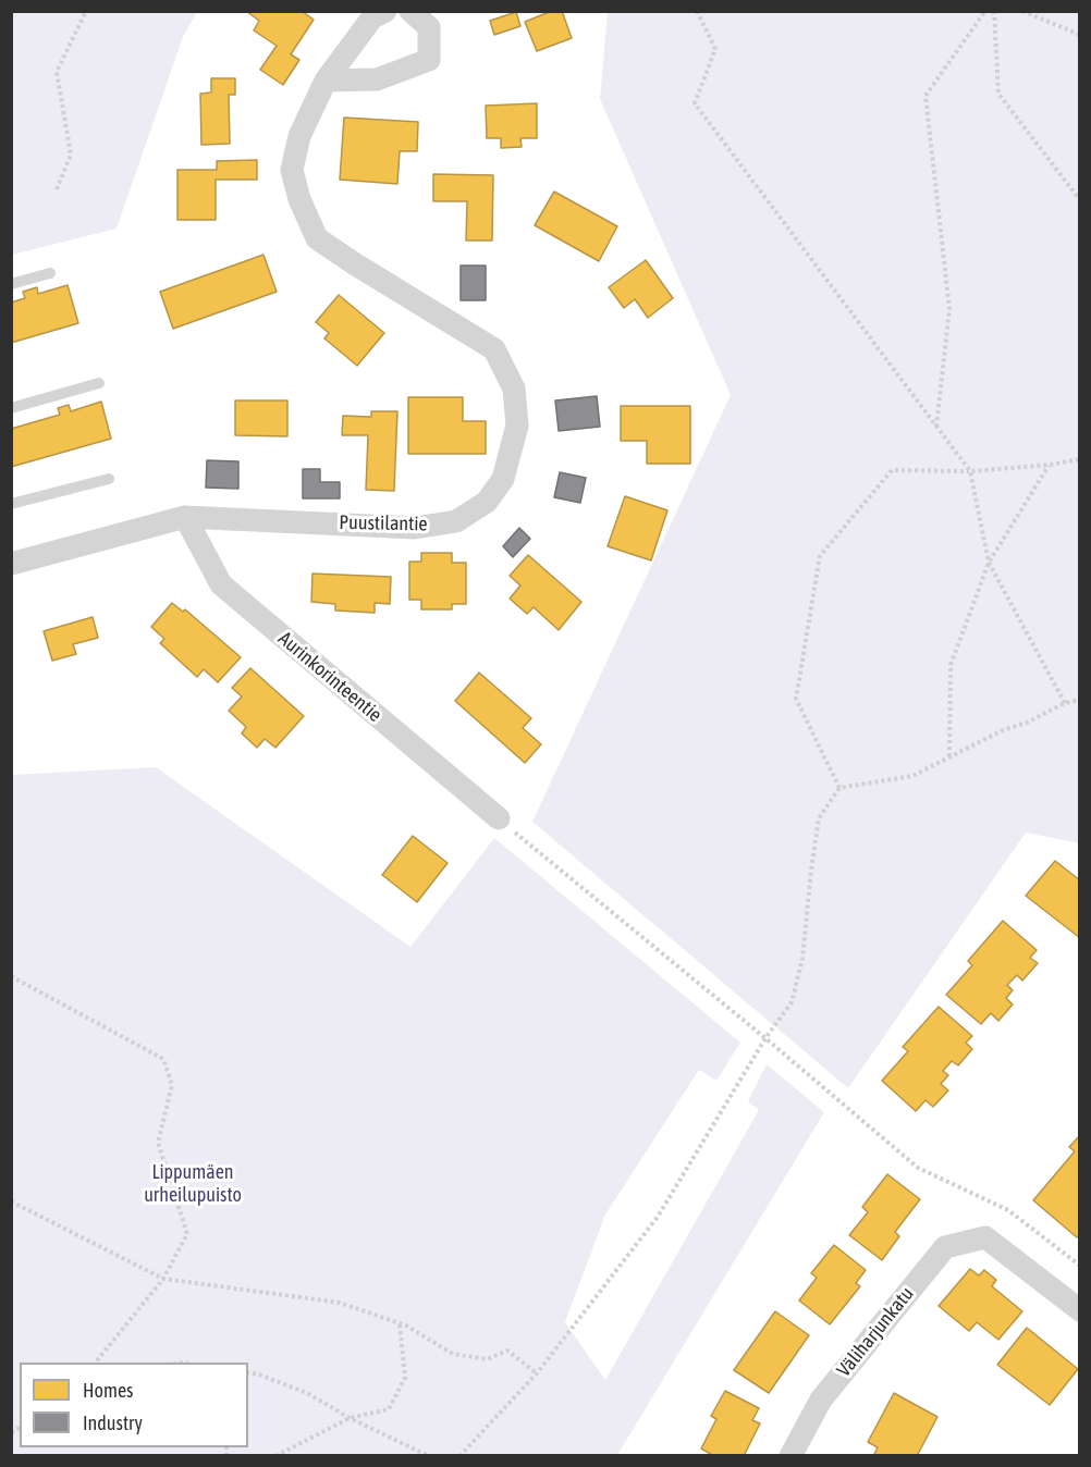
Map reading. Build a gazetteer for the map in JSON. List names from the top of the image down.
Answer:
{
  "streets": {
    "street": ["Puustilantie", "Aurinkorinteentie", "Väliharjunkatu"]
  },
  "crossings": [
    ["Puustilantie", "Aurinkorinteentie"]
  ],
  "parks": ["Lippumäen urheilupuisto"],
  "legend": ["Homes", "Industry"]
}
